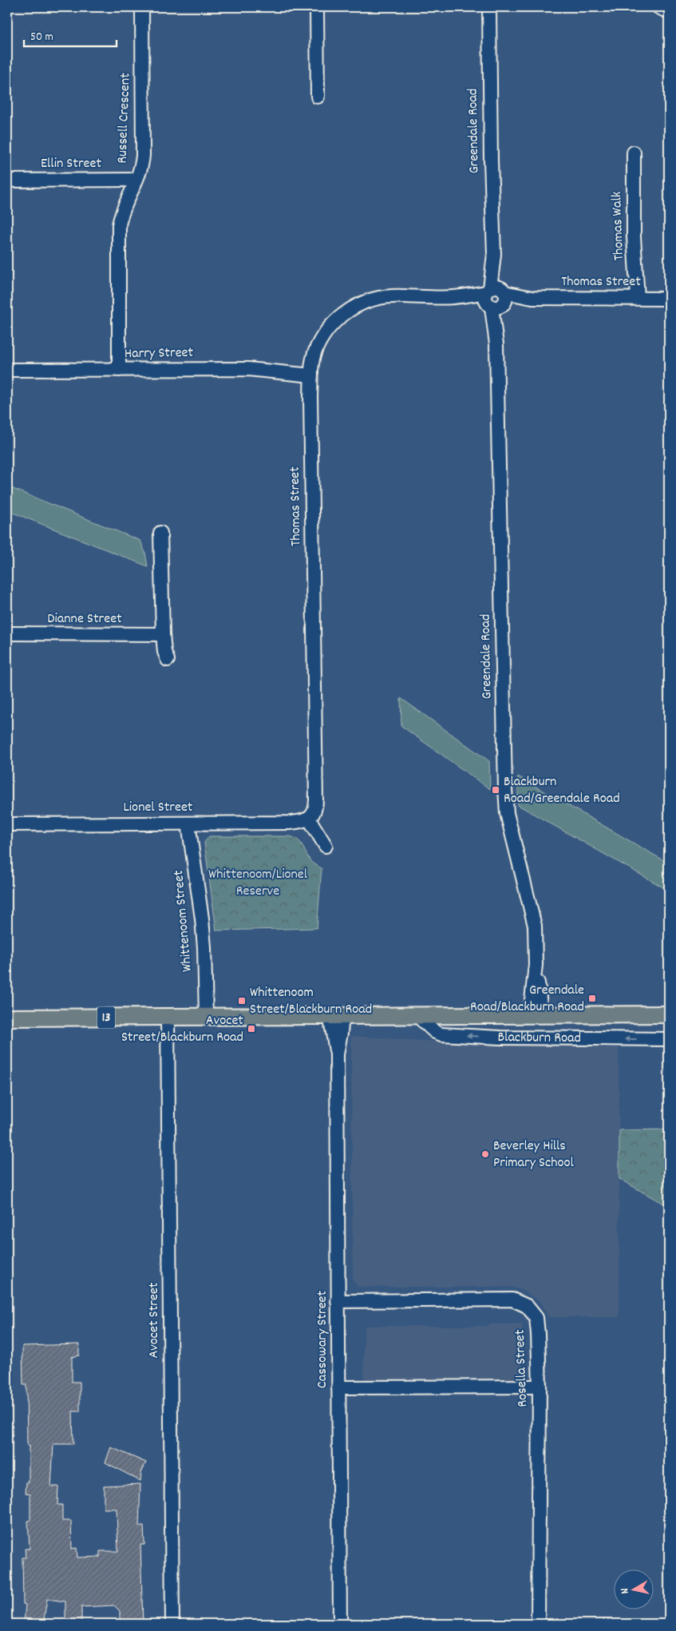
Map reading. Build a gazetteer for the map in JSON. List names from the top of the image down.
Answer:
{
  "streets": {
    "main road": ["13", "Blackburn Road"],
    "street": [
      "Russell Crescent",
      "Greendale Road",
      "Ellin Street",
      "Thomas Walk",
      "Thomas Street",
      "Harry Street",
      "Dianne Street",
      "Lionel Street",
      "Whittenoom Street",
      "Avocet Street",
      "Cassowary Street",
      "Rosella Street"
    ]
  },
  "crossings": [
    ["Russell Crescent", "Ellin Street"],
    ["Russell Crescent", "Harry Street"],
    ["Greendale Road", "Thomas Street"],
    ["Greendale Road", "Blackburn Road"],
    ["Thomas Walk", "Thomas Street"],
    ["Thomas Street", "Harry Street"],
    ["Thomas Street", "Lionel Street"],
    ["Lionel Street", "Whittenoom Street"],
    ["Whittenoom Street", "Blackburn Road"],
    ["Blackburn Road", "Avocet Street"],
    ["Blackburn Road", "Cassowary Street"],
    ["Cassowary Street", "Rosella Street"]
  ],
  "parks": ["Whittenoom/Lionel Reserve"],
  "places": {
    "transit": [
      "Blackburn Road/Greendale Road",
      "Greendale Road/Blackburn Road",
      "Whittenoom Street/Blackburn Road",
      "Avocet Street/Blackburn Road"
    ],
    "other": ["Beverley Hills Primary School"]
  },
  "scale_bar": "50 m",
  "north": "left"
}
